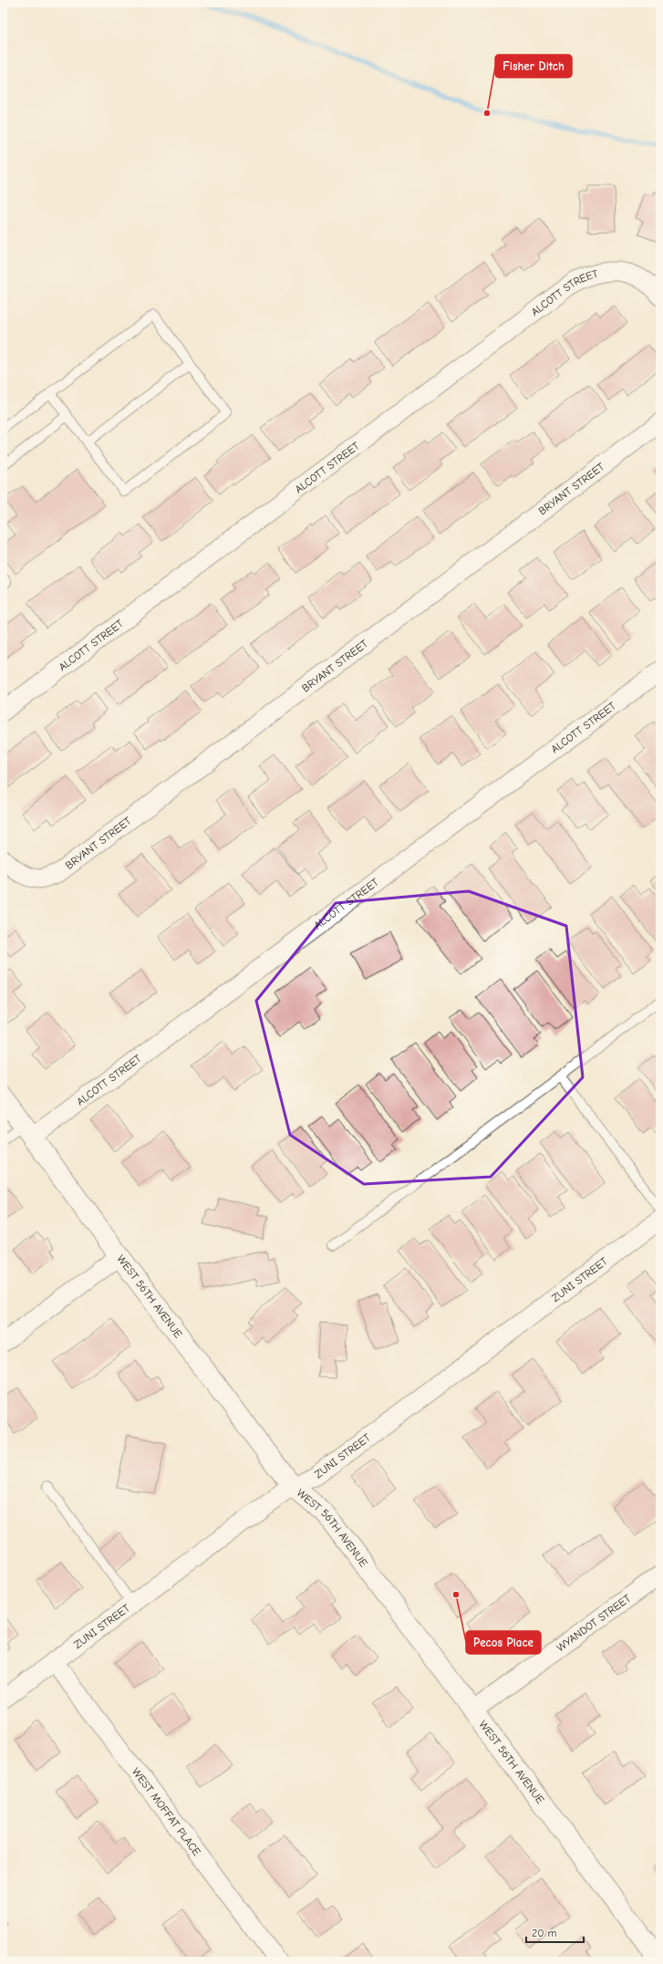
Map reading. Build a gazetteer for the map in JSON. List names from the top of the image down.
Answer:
{
  "streets": {
    "street": [
      "ALCOTT STREET",
      "BRYANT STREET",
      "ZUNI STREET",
      "WEST 56TH AVENUE",
      "WYANDOT STREET",
      "WEST MOFFAT PLACE"
    ]
  },
  "crossings": [
    ["ALCOTT STREET", "WEST 56TH AVENUE"],
    ["ZUNI STREET", "WEST 56TH AVENUE"],
    ["ZUNI STREET", "WEST MOFFAT PLACE"],
    ["WEST 56TH AVENUE", "WYANDOT STREET"]
  ],
  "places": ["Fisher Ditch", "Pecos Place"],
  "scale_bar": "20 m"
}
